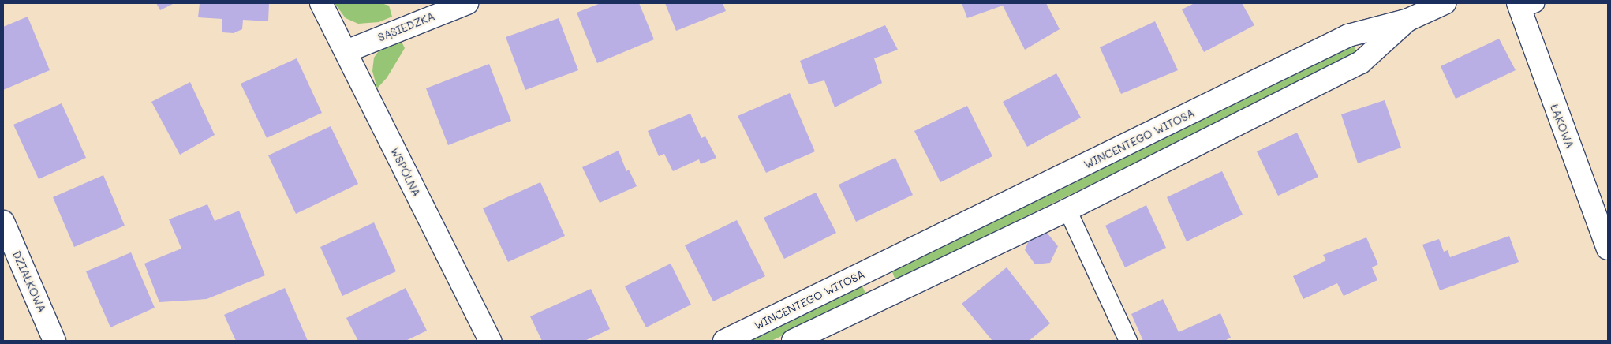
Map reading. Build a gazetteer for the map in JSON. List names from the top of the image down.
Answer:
{
  "streets": {
    "street": [
      "SĄSIEDZKA",
      "ŁĄKOWA",
      "WINCENTEGO WITOSA",
      "WSPÓLNA",
      "DZIAŁKOWA"
    ]
  },
  "crossings": [
    ["SĄSIEDZKA", "WSPÓLNA"]
  ]
}
